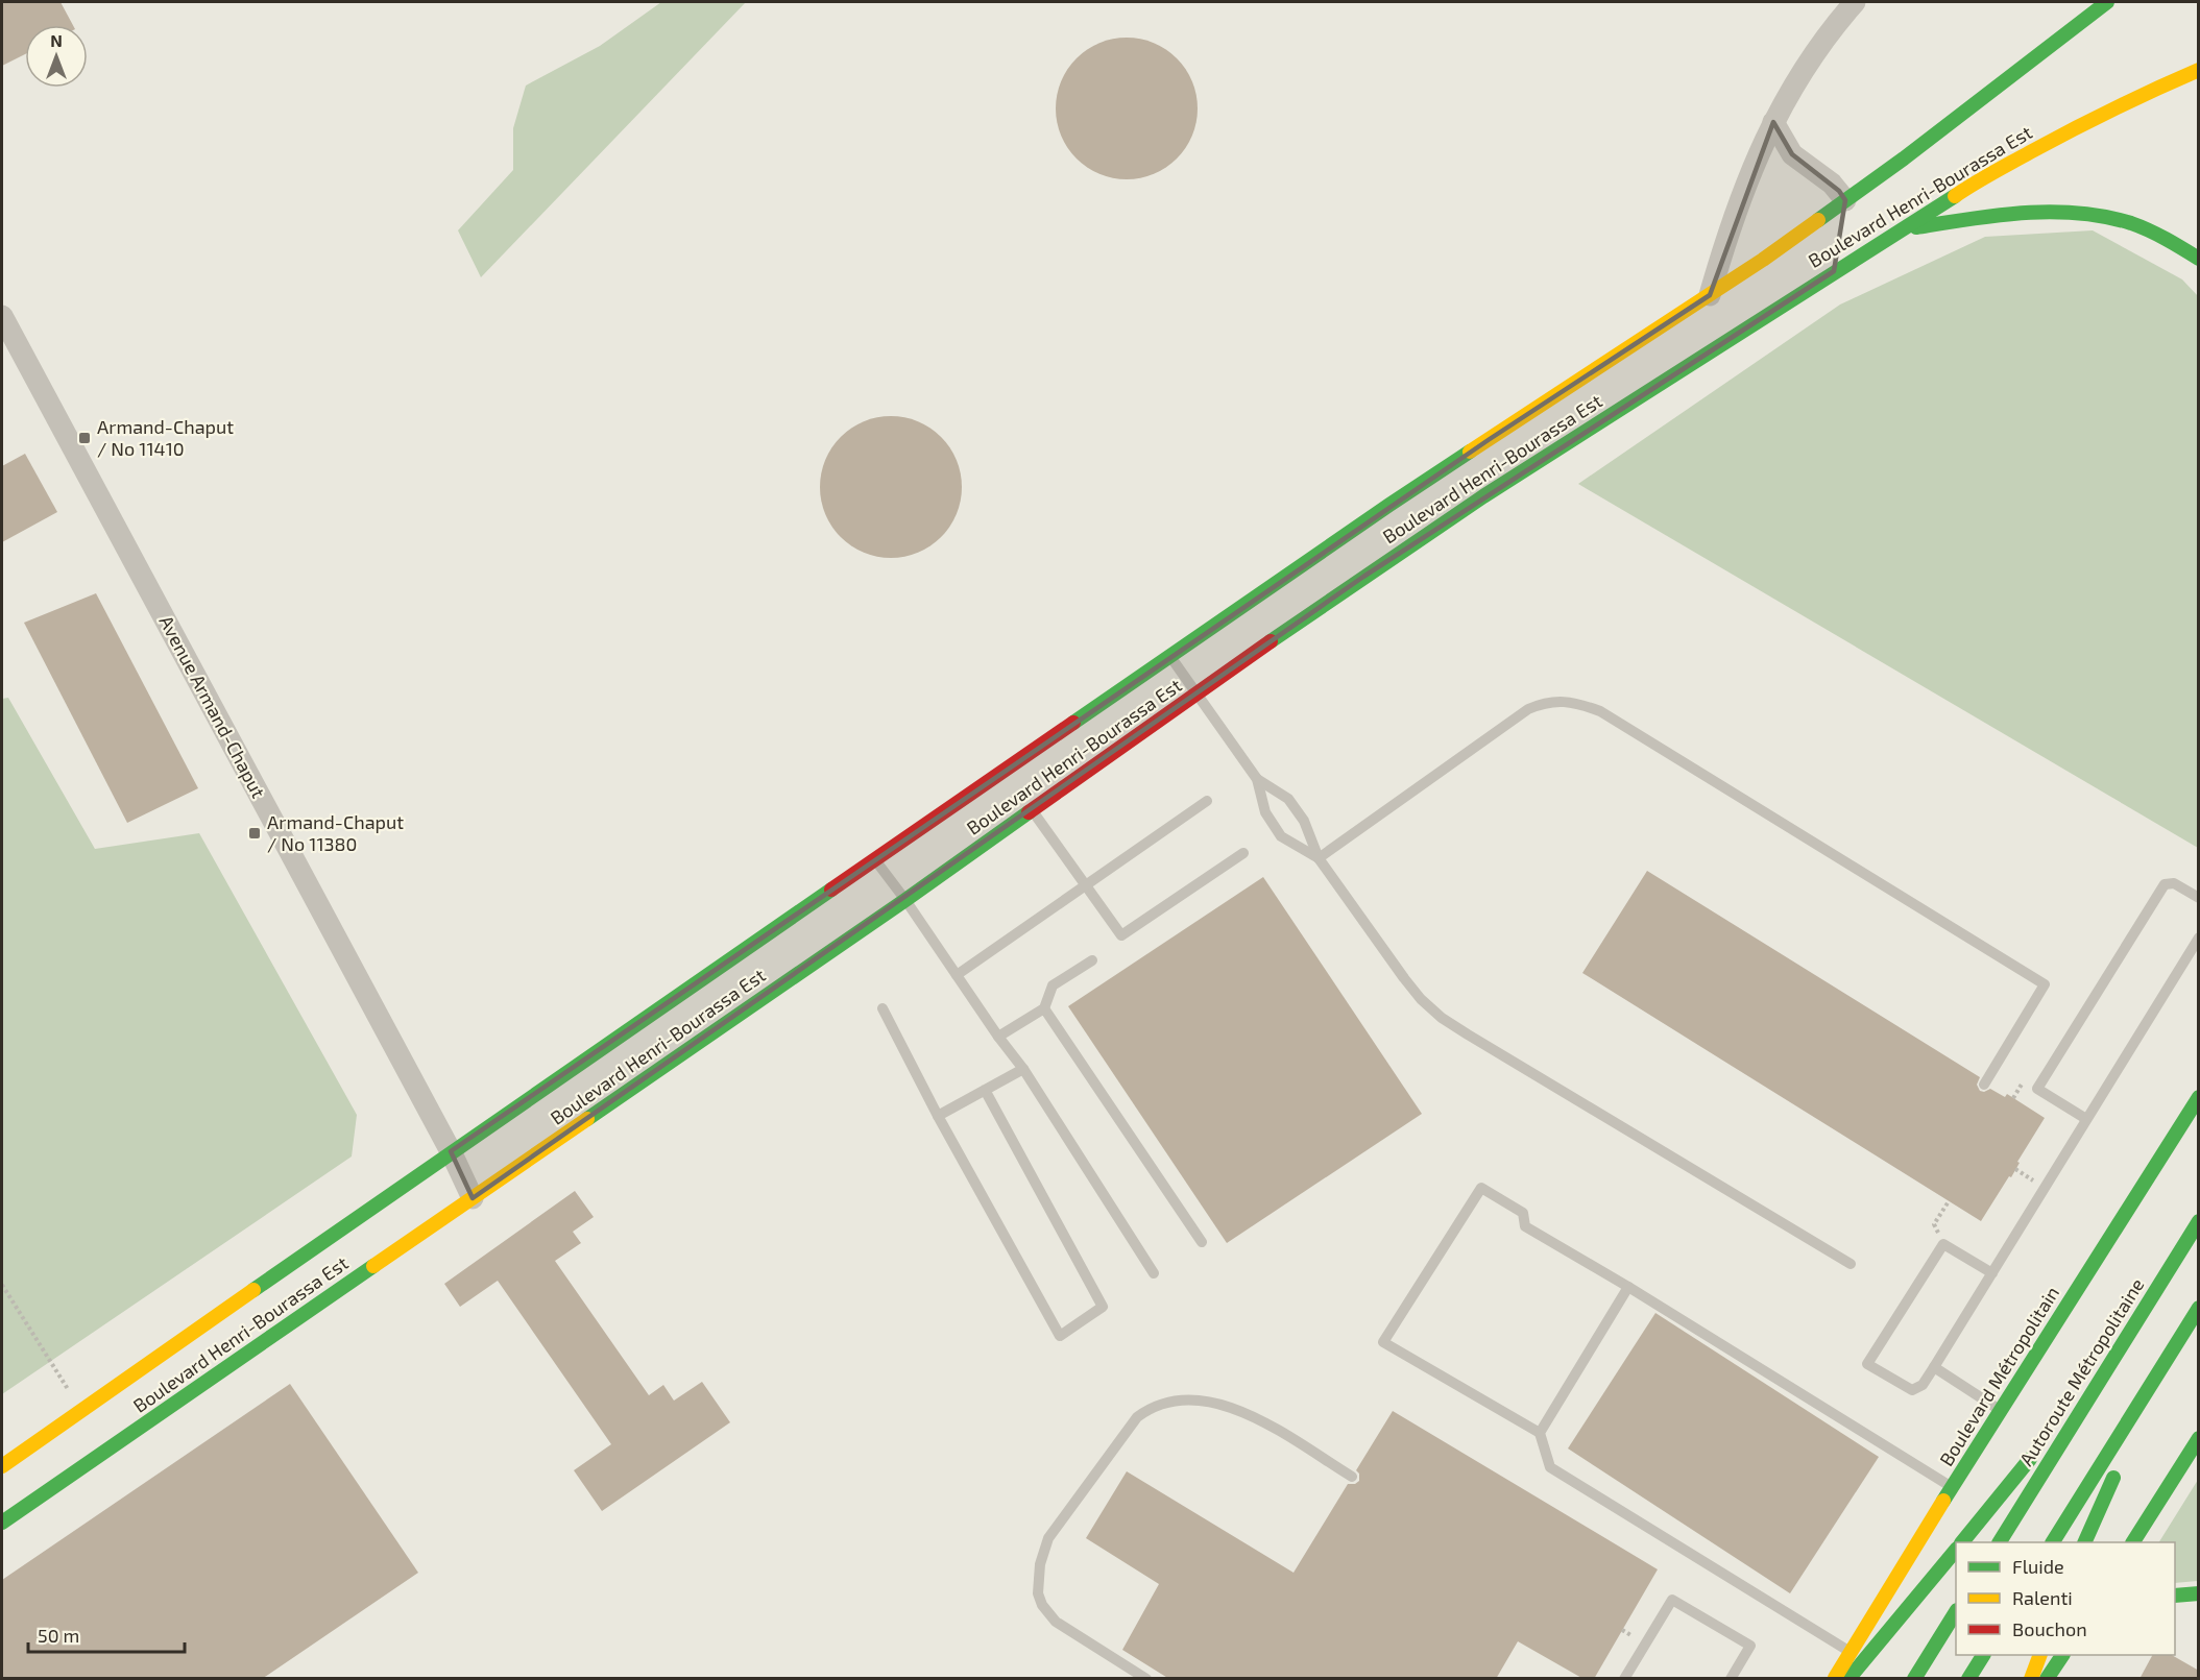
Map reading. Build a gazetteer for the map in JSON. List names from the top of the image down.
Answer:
{
  "streets": {
    "main road": ["Boulevard Henri-Bourassa Est", "Autoroute Métropolitaine", "Boulevard Métropolitain"],
    "street": ["Avenue Armand-Chaput"]
  },
  "crossings": [
    ["Boulevard Henri-Bourassa Est", "Avenue Armand-Chaput"]
  ],
  "places": {
    "transit": ["Armand-Chaput / No 11410", "Armand-Chaput / No 11380"]
  },
  "legend": ["Fluide", "Ralenti", "Bouchon"],
  "scale_bar": "50 m",
  "north": "top"
}
